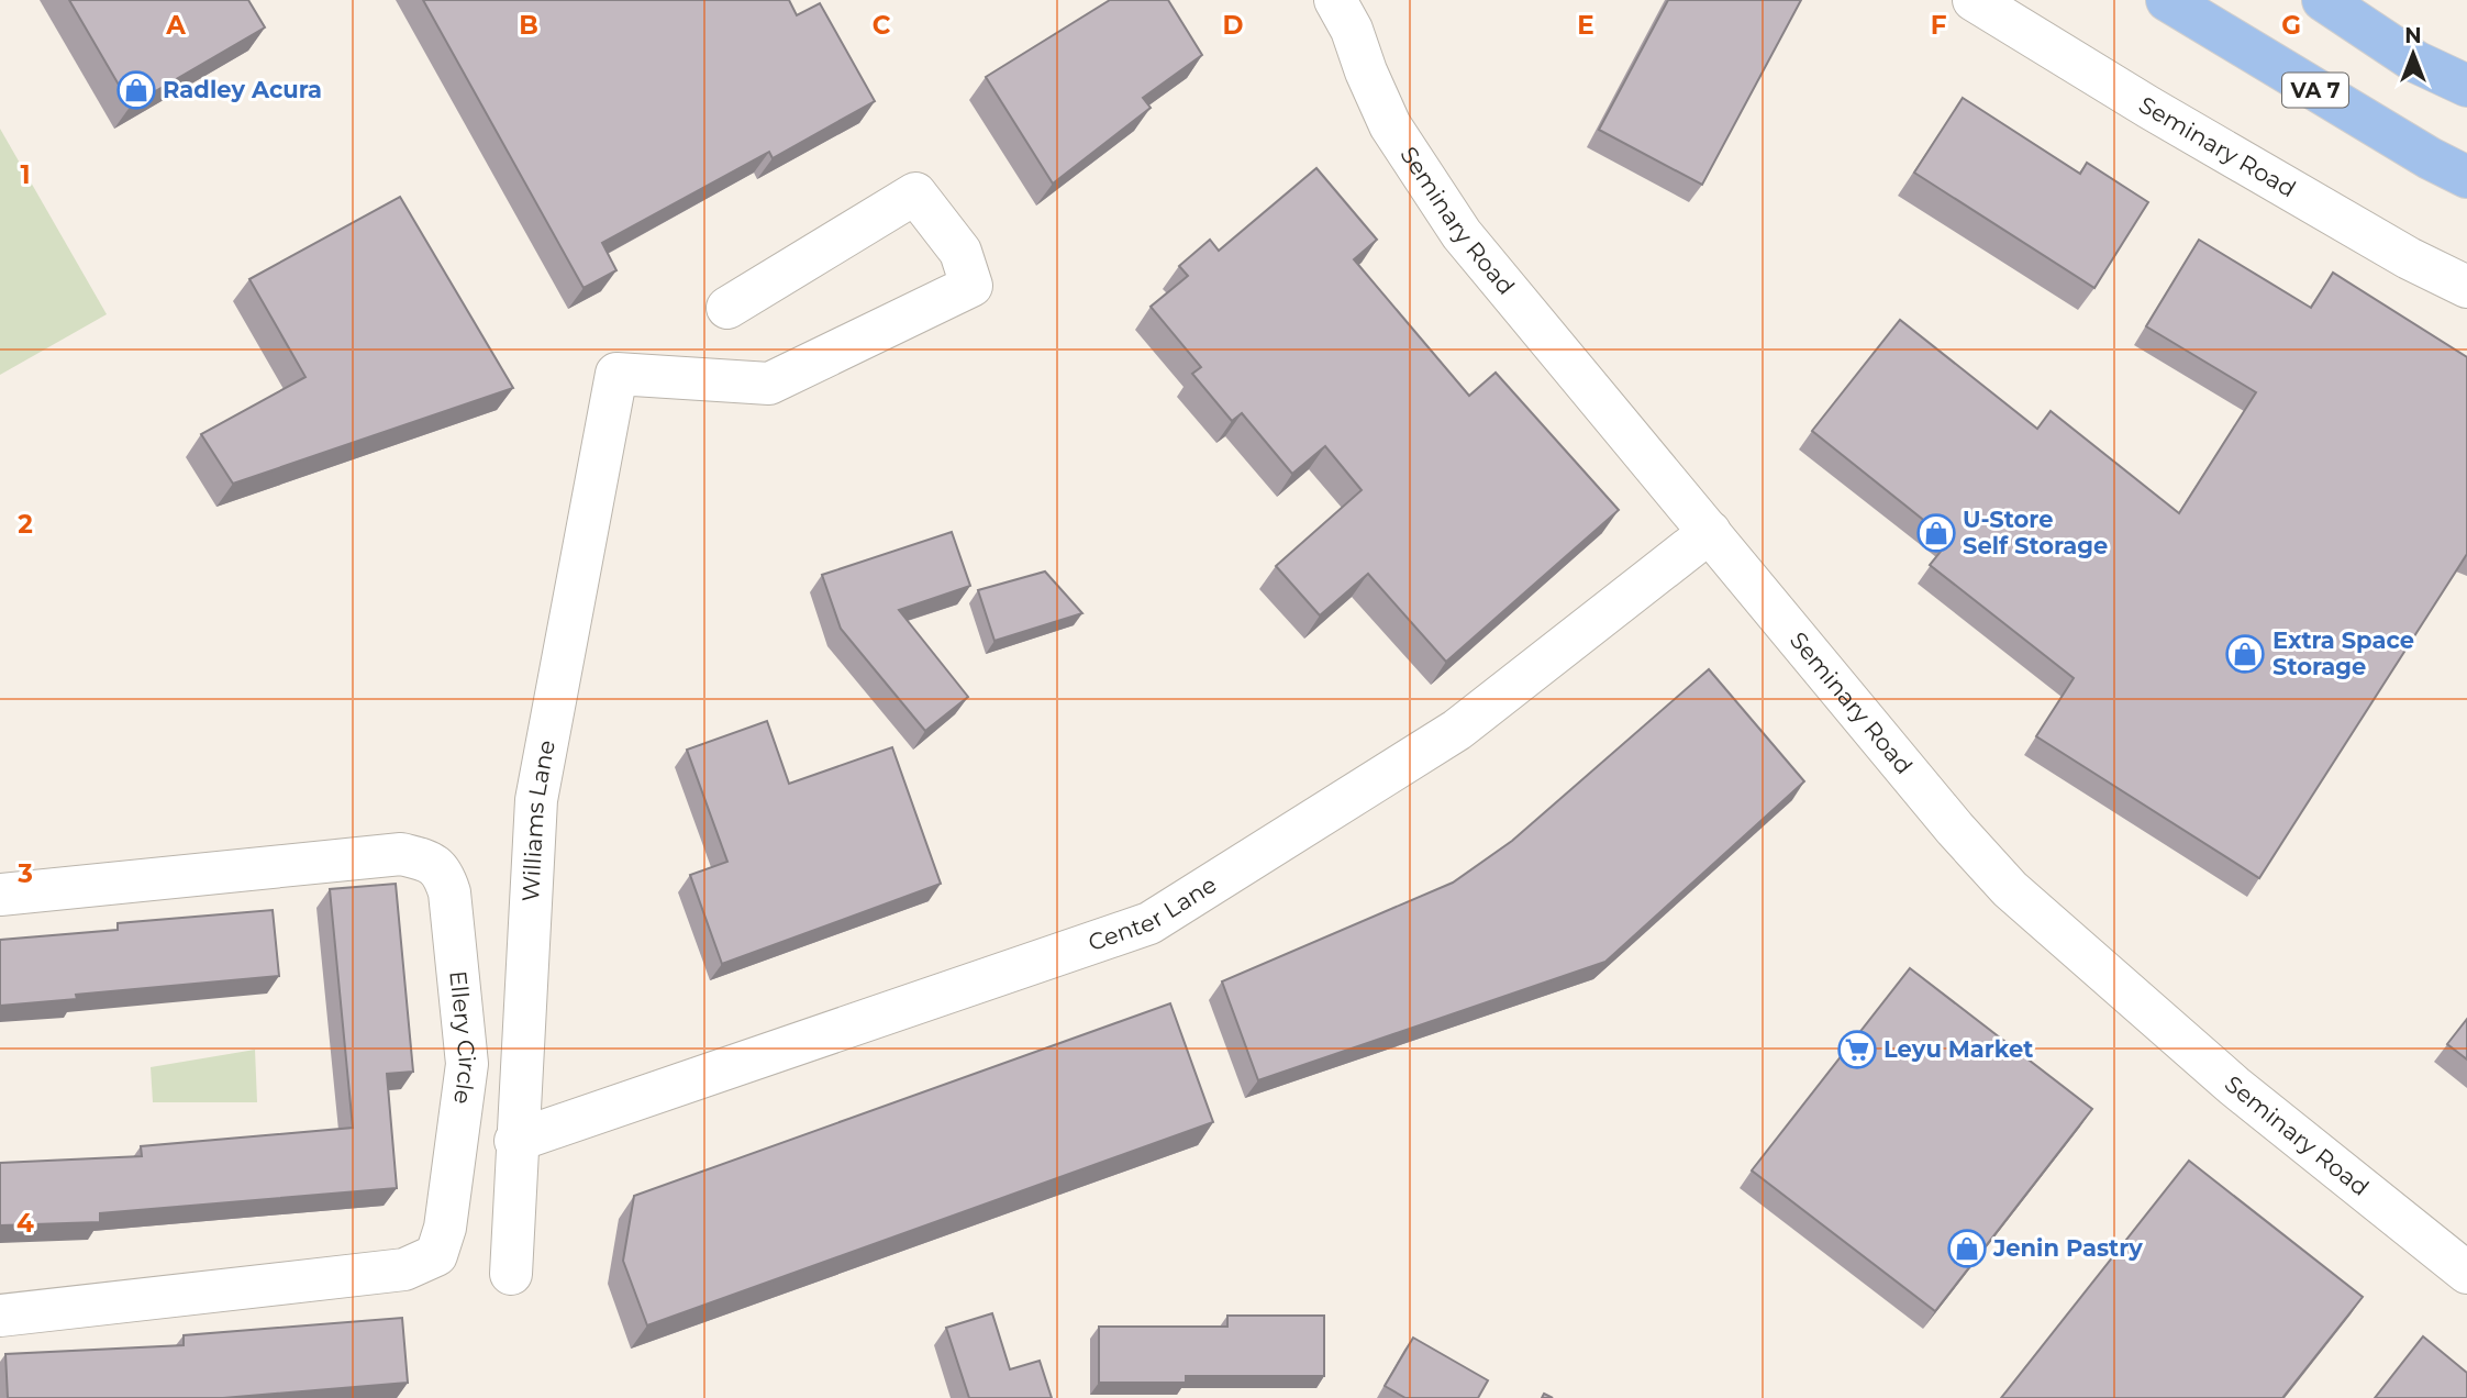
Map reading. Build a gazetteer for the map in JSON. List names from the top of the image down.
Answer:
{
  "streets": {
    "main road": ["VA 7"],
    "street": [
      "Seminary Road",
      "Williams Lane",
      "Center Lane",
      "Ellery Circle"
    ]
  },
  "crossings": [
    ["Seminary Road", "Center Lane"],
    ["Williams Lane", "Center Lane"]
  ],
  "places": {
    "shop": [
      "Radley Acura",
      "U-Store Self Storage",
      "Extra Space Storage",
      "Jenin Pastry"
    ],
    "supermarket": ["Leyu Market"]
  },
  "north": "top",
  "grid": {
    "columns": [
      "A",
      "B",
      "C",
      "D",
      "E",
      "F",
      "G"
    ],
    "rows": [
      "1",
      "2",
      "3",
      "4"
    ]
  }
}
